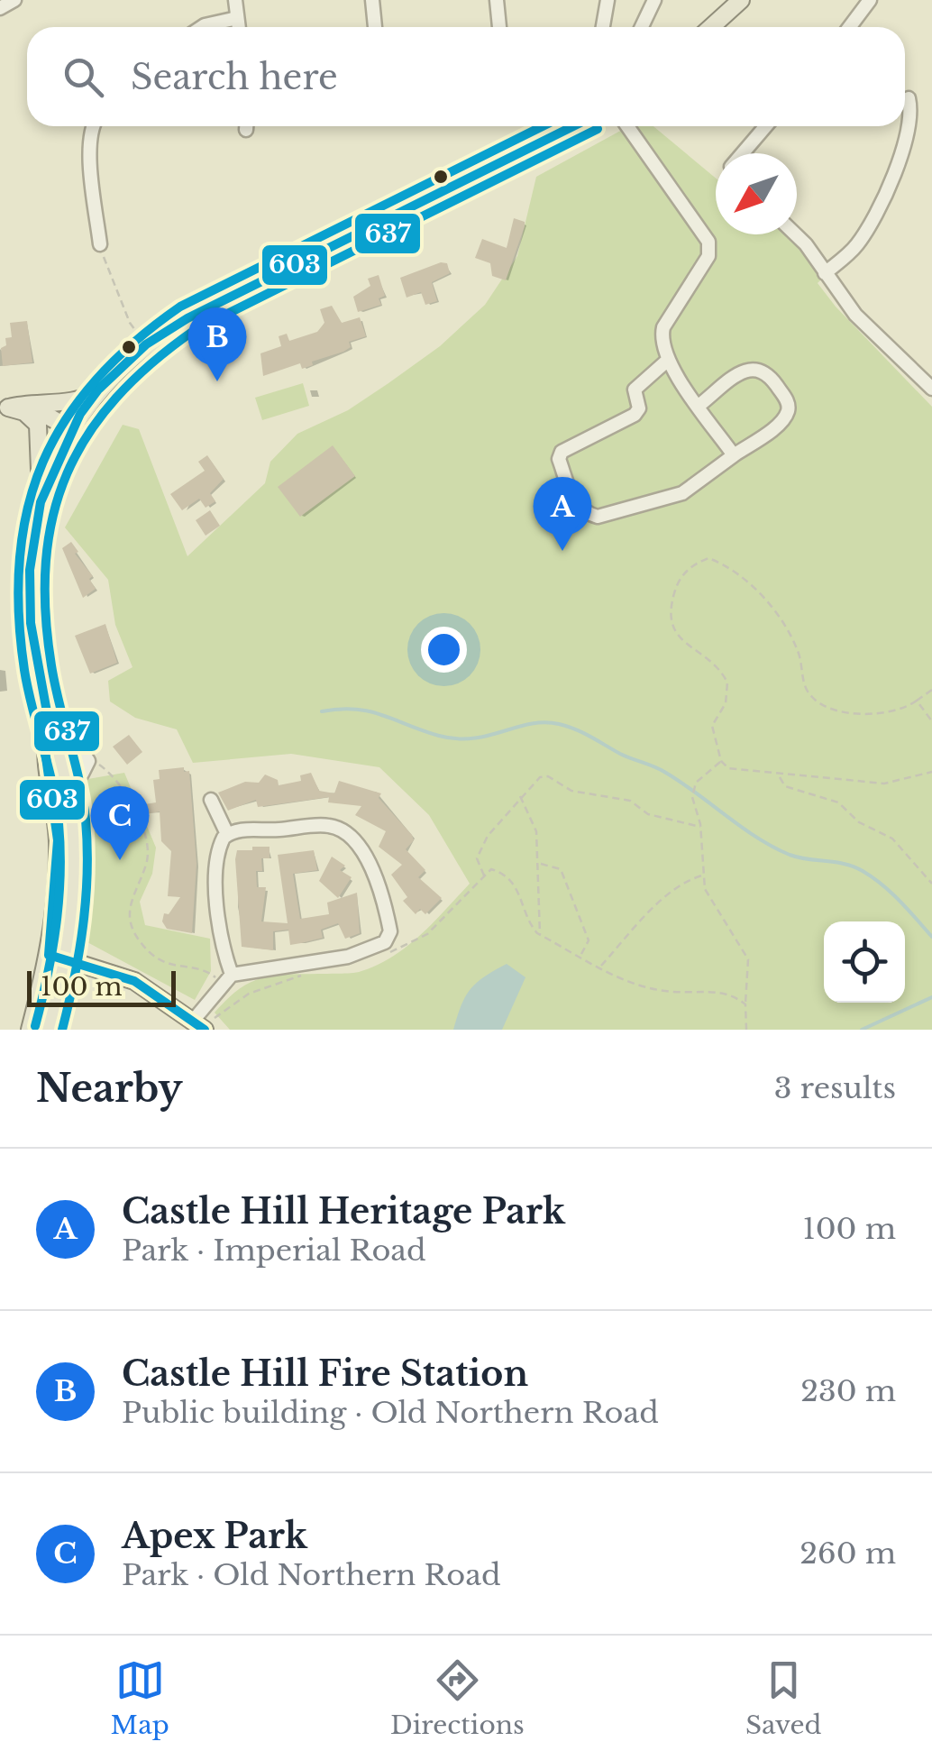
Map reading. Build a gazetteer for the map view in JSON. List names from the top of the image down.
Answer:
{
  "lines": ["transit line 603", "transit line 637"],
  "scale_bar": "100 m",
  "north": "bottom left",
  "page": {
    "search": "Search here",
    "pins": ["B", "A", "C"],
    "scale": "100 m",
    "heading": ["Nearby", "3 results"],
    "list": [
      {
        "mark": "A",
        "name": "Castle Hill Heritage Park",
        "note": "Park · Imperial Road",
        "value": "100 m"
      },
      {
        "mark": "B",
        "name": "Castle Hill Fire Station",
        "note": "Public building · Old Northern Road",
        "value": "230 m"
      },
      {
        "mark": "C",
        "name": "Apex Park",
        "note": "Park · Old Northern Road",
        "value": "260 m"
      }
    ],
    "nav": ["Map", "Directions", "Saved"]
  }
}
